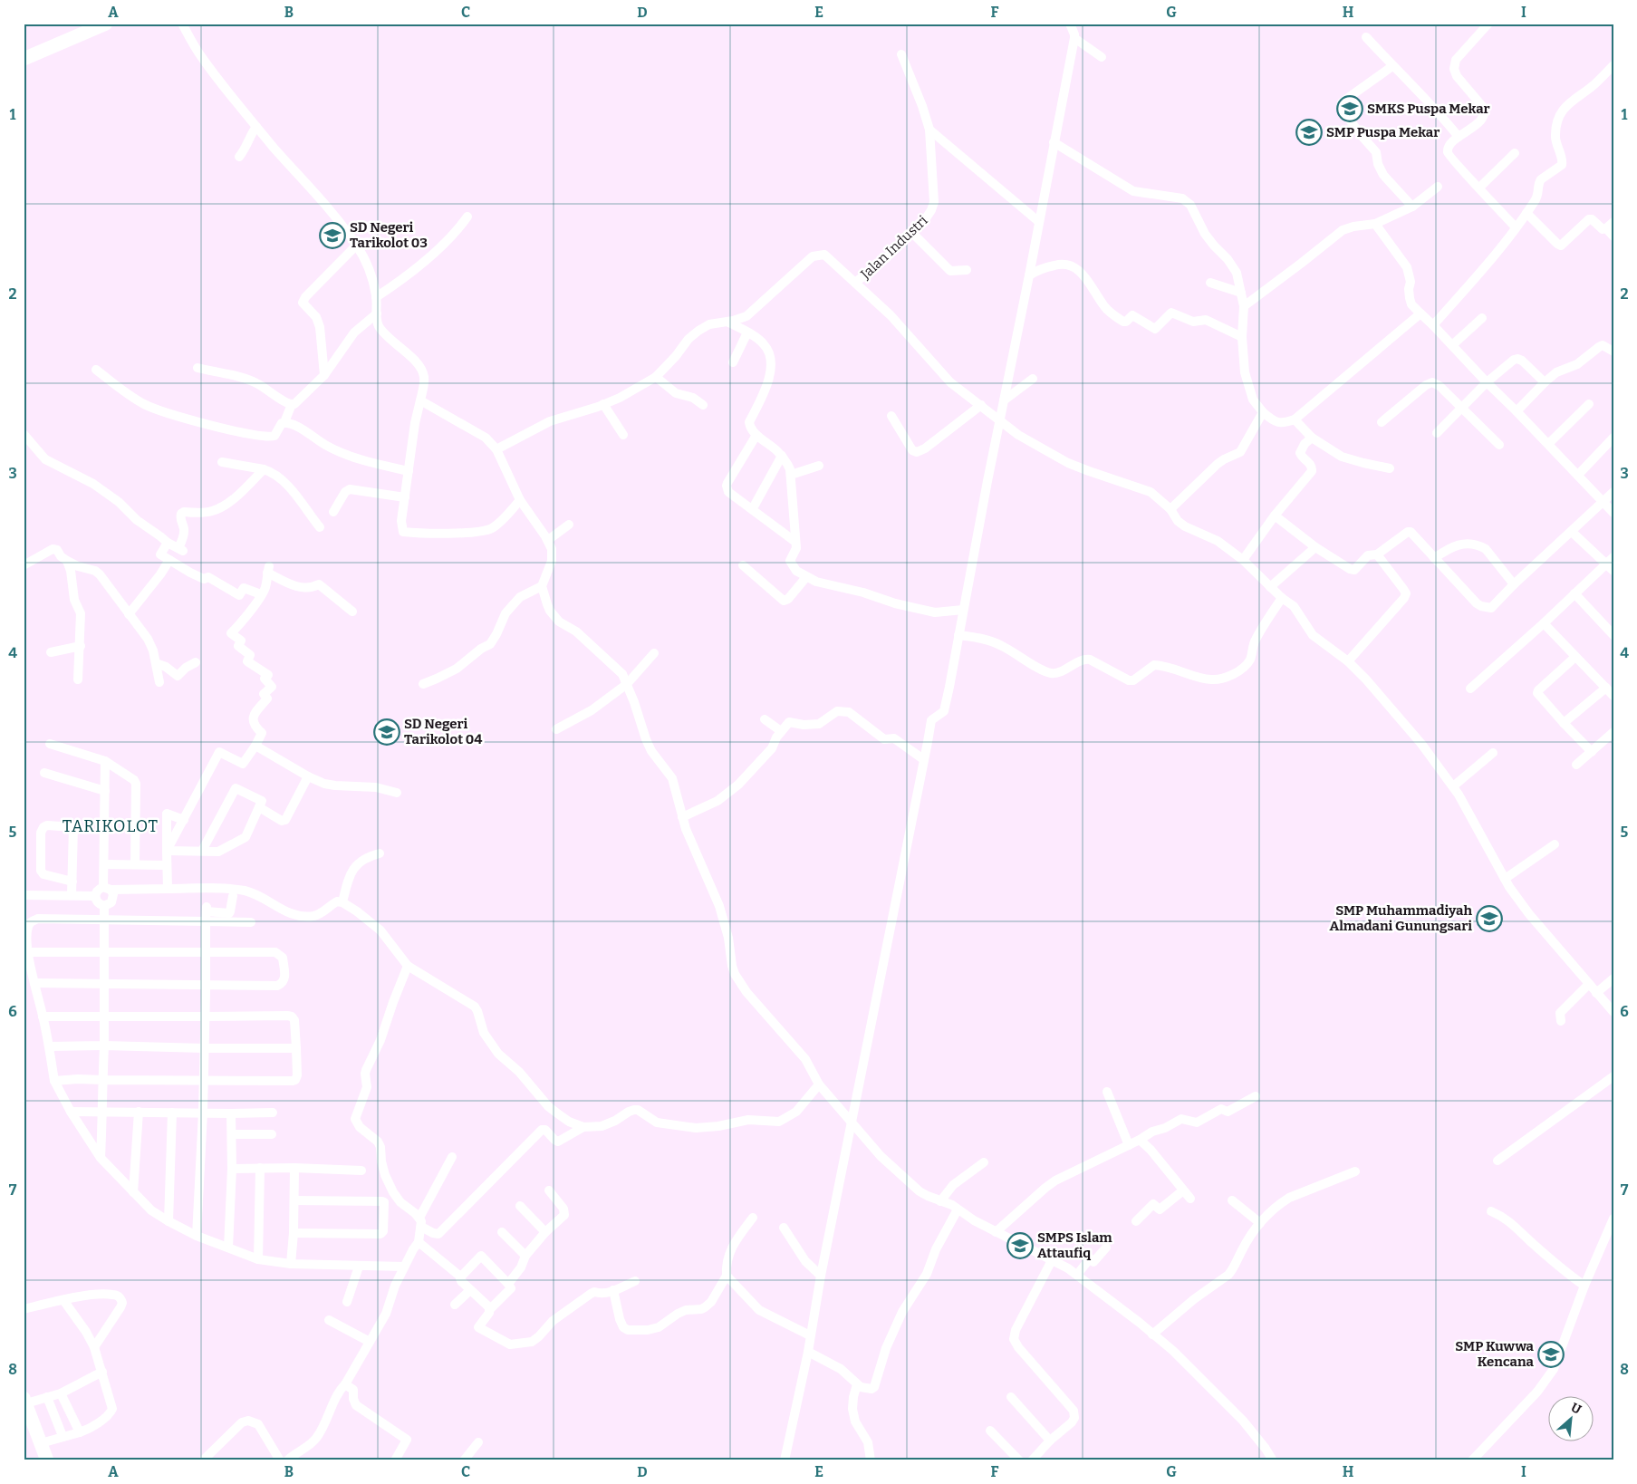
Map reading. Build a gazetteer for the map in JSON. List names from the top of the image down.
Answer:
{
  "streets": {
    "street": ["Jalan Industri"]
  },
  "districts": ["TARIKOLOT"],
  "places": {
    "school or university": [
      "SMKS Puspa Mekar",
      "SMP Puspa Mekar",
      "SD Negeri Tarikolot 03",
      "SD Negeri Tarikolot 04",
      "SMP Muhammadiyah Almadani Gunungsari",
      "SMPS Islam Attaufiq",
      "SMP Kuwwa Kencana"
    ]
  },
  "north": "top right",
  "grid": {
    "columns": [
      "A",
      "B",
      "C",
      "D",
      "E",
      "F",
      "G",
      "H",
      "I"
    ],
    "rows": [
      "1",
      "2",
      "3",
      "4",
      "5",
      "6",
      "7",
      "8"
    ]
  }
}
